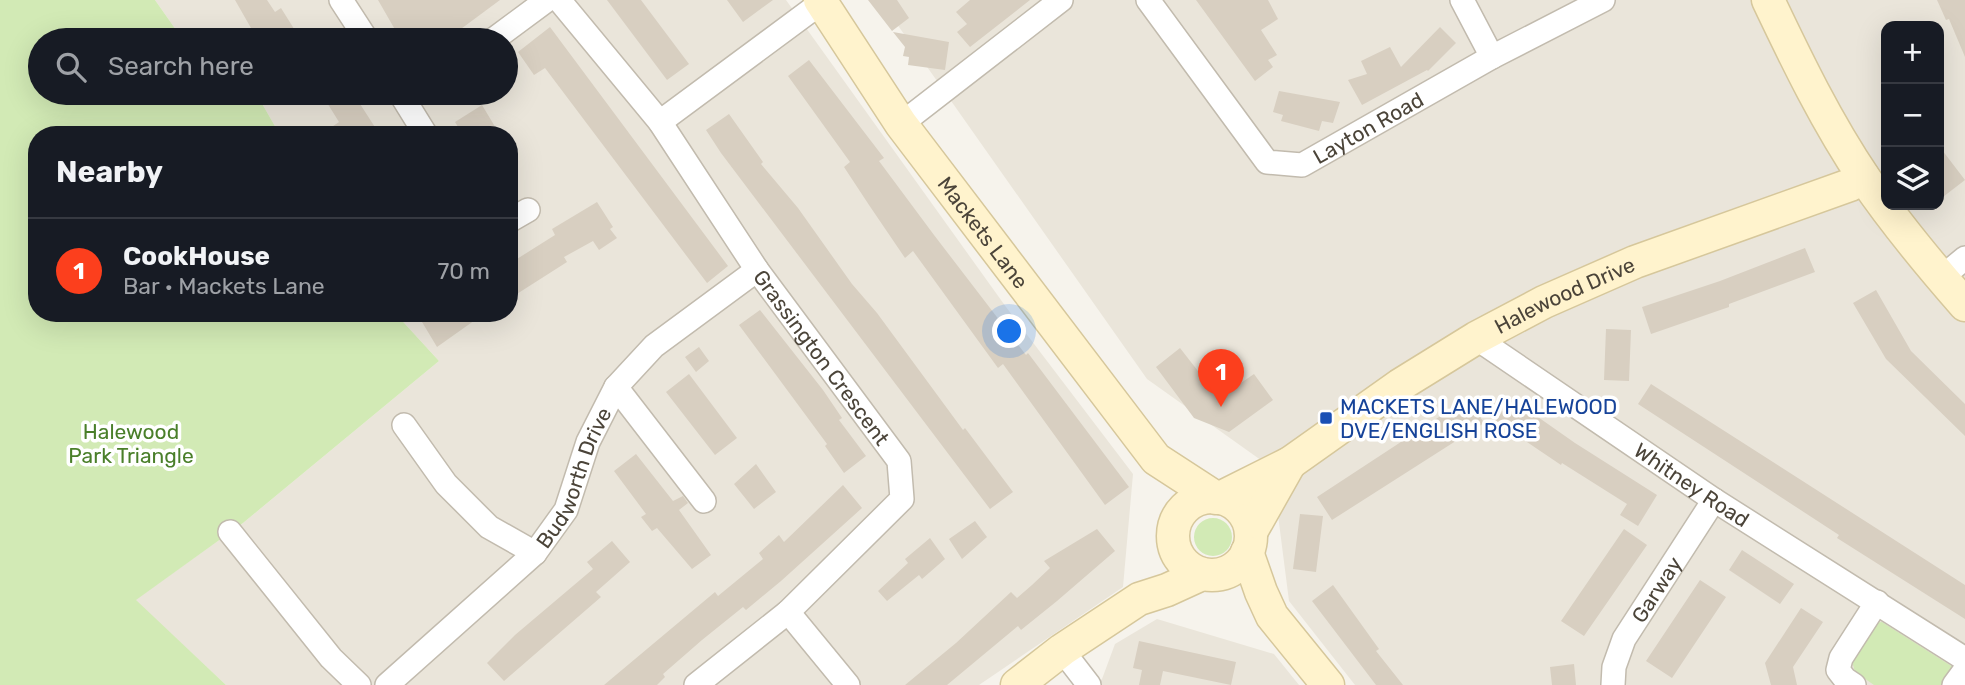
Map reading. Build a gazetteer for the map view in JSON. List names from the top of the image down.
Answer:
{
  "streets": {
    "street": [
      "Layton Road",
      "Mackets Lane",
      "Halewood Drive",
      "Grassington Crescent",
      "Budworth Drive",
      "Whitney Road",
      "Garway"
    ]
  },
  "crossings": [
    ["Mackets Lane", "Halewood Drive"],
    ["Halewood Drive", "Whitney Road"],
    ["Grassington Crescent", "Budworth Drive"],
    ["Whitney Road", "Garway"]
  ],
  "parks": ["Halewood Park Triangle"],
  "places": {
    "transit": ["MACKETS LANE/HALEWOOD DVE/ENGLISH ROSE"]
  },
  "page": {
    "map_buttons": ["+", "−"],
    "search": "Search here",
    "heading": "Nearby",
    "list": [
      {
        "mark": "1",
        "name": "CookHouse",
        "note": "Bar · Mackets Lane",
        "value": "70 m"
      }
    ],
    "pins": "1"
  }
}
